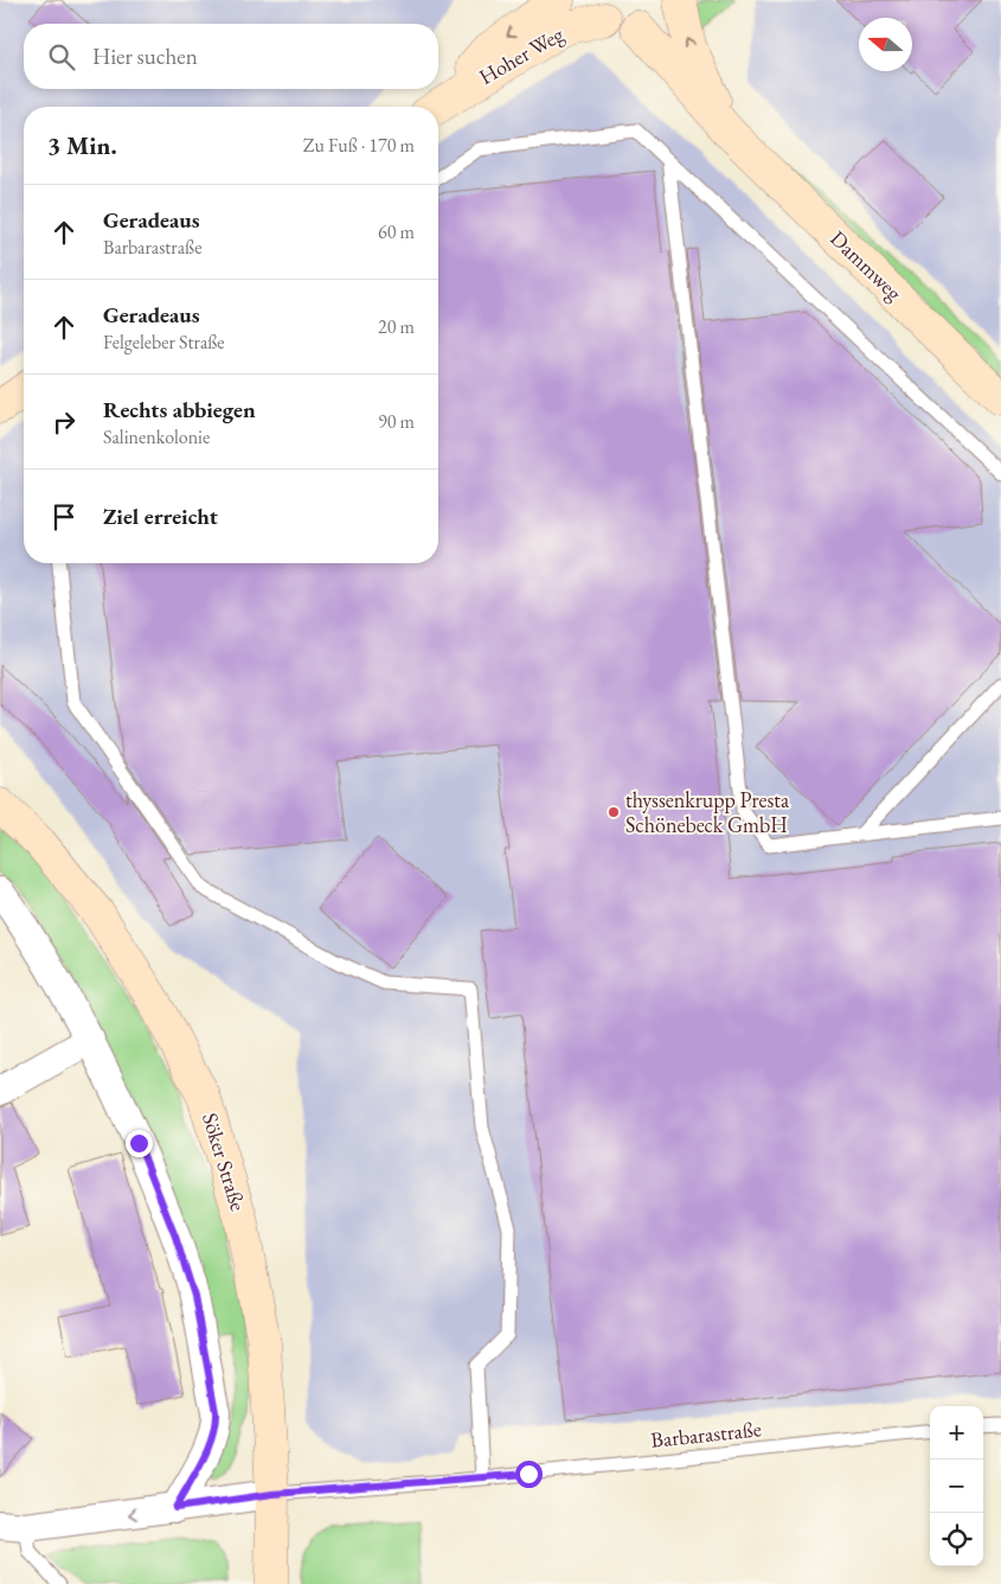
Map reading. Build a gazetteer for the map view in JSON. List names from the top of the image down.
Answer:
{
  "streets": {
    "street": ["Hoher Weg", "Dammweg", "Söker Straße"],
    "lane": ["Barbarastraße"]
  },
  "crossings": [
    ["Söker Straße", "Barbarastraße"]
  ],
  "places": ["thyssenkrupp Presta Schönebeck GmbH"],
  "north": "left",
  "page": {
    "search": "Hier suchen",
    "heading": ["3 Min.", "Zu Fuß · 170 m"],
    "list": [
      ["Geradeaus", "Barbarastraße", "60 m"],
      ["Geradeaus", "Felgeleber Straße", "20 m"],
      ["Rechts abbiegen", "Salinenkolonie", "90 m"],
      "Ziel erreicht"
    ],
    "map_buttons": ["+", "−"]
  }
}
